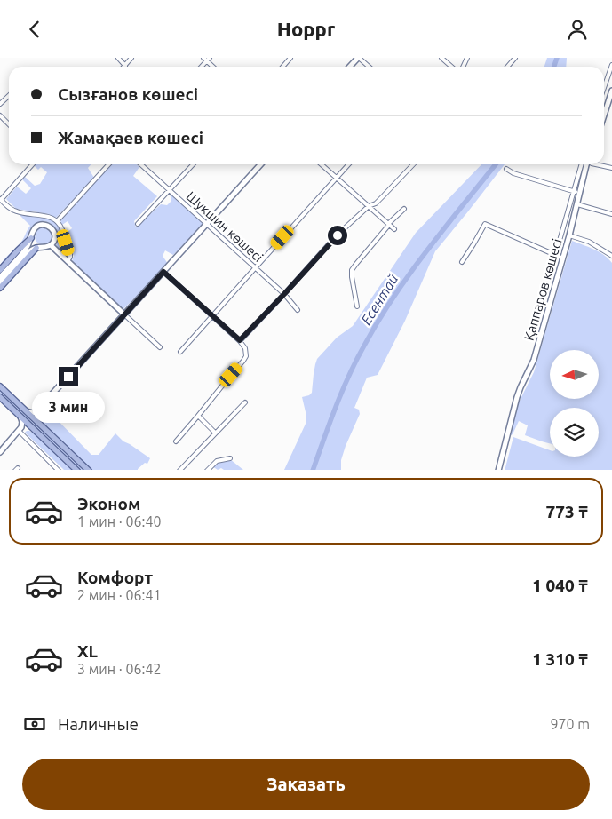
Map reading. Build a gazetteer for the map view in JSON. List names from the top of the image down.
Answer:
{
  "streets": {
    "street": ["Шукшин көшесі", "Қаппаров көшесі"]
  },
  "water": ["Есентай"],
  "north": "left",
  "page": {
    "header": "Hoppr",
    "banner": ["Сызғанов көшесі", "Жамақаев көшесі"],
    "bubble": "3 мин",
    "list": [
      {
        "name": "Эконом",
        "note": "1 мин · 06:40",
        "value": "773 ₸"
      },
      {
        "name": "Комфорт",
        "note": "2 мин · 06:41",
        "value": "1 040 ₸"
      },
      {
        "name": "XL",
        "note": "3 мин · 06:42",
        "value": "1 310 ₸"
      }
    ],
    "pay": ["Наличные", "970 m"],
    "buttons": "Заказать"
  }
}
